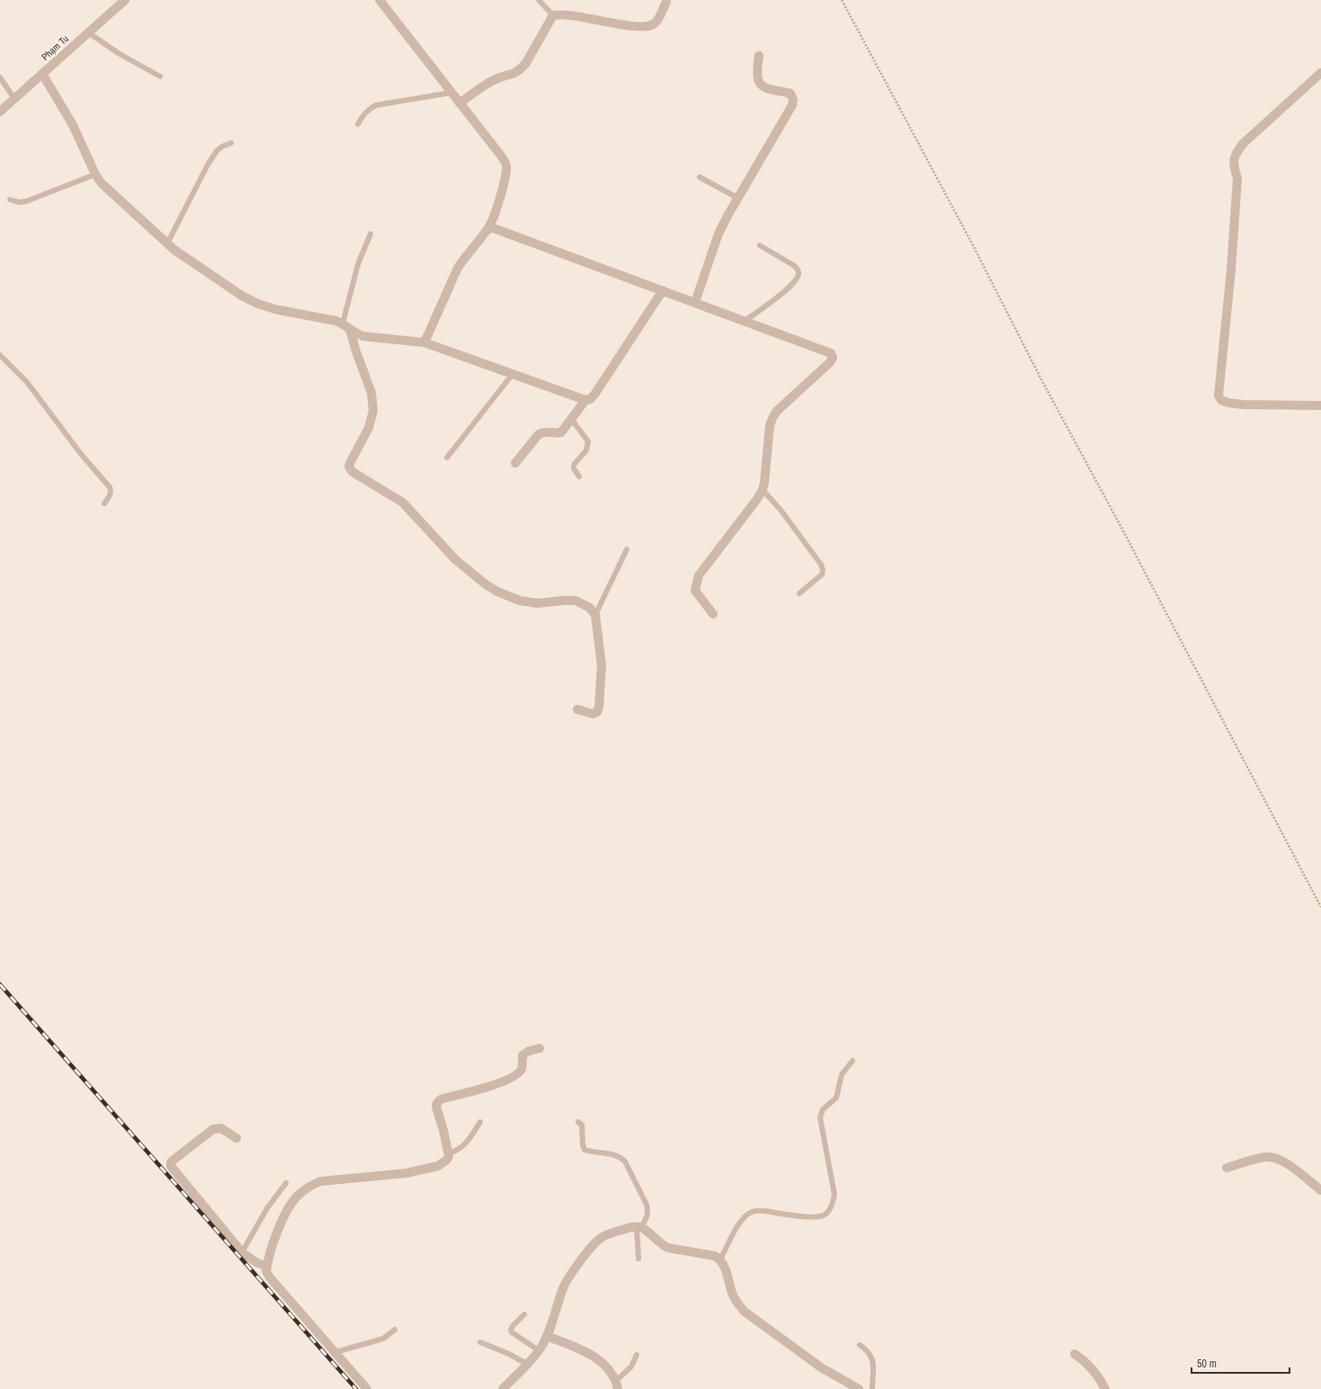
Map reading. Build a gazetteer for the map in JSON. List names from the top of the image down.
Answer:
{
  "streets": {
    "street": ["Phạm Tu"]
  },
  "scale_bar": "50 m"
}
